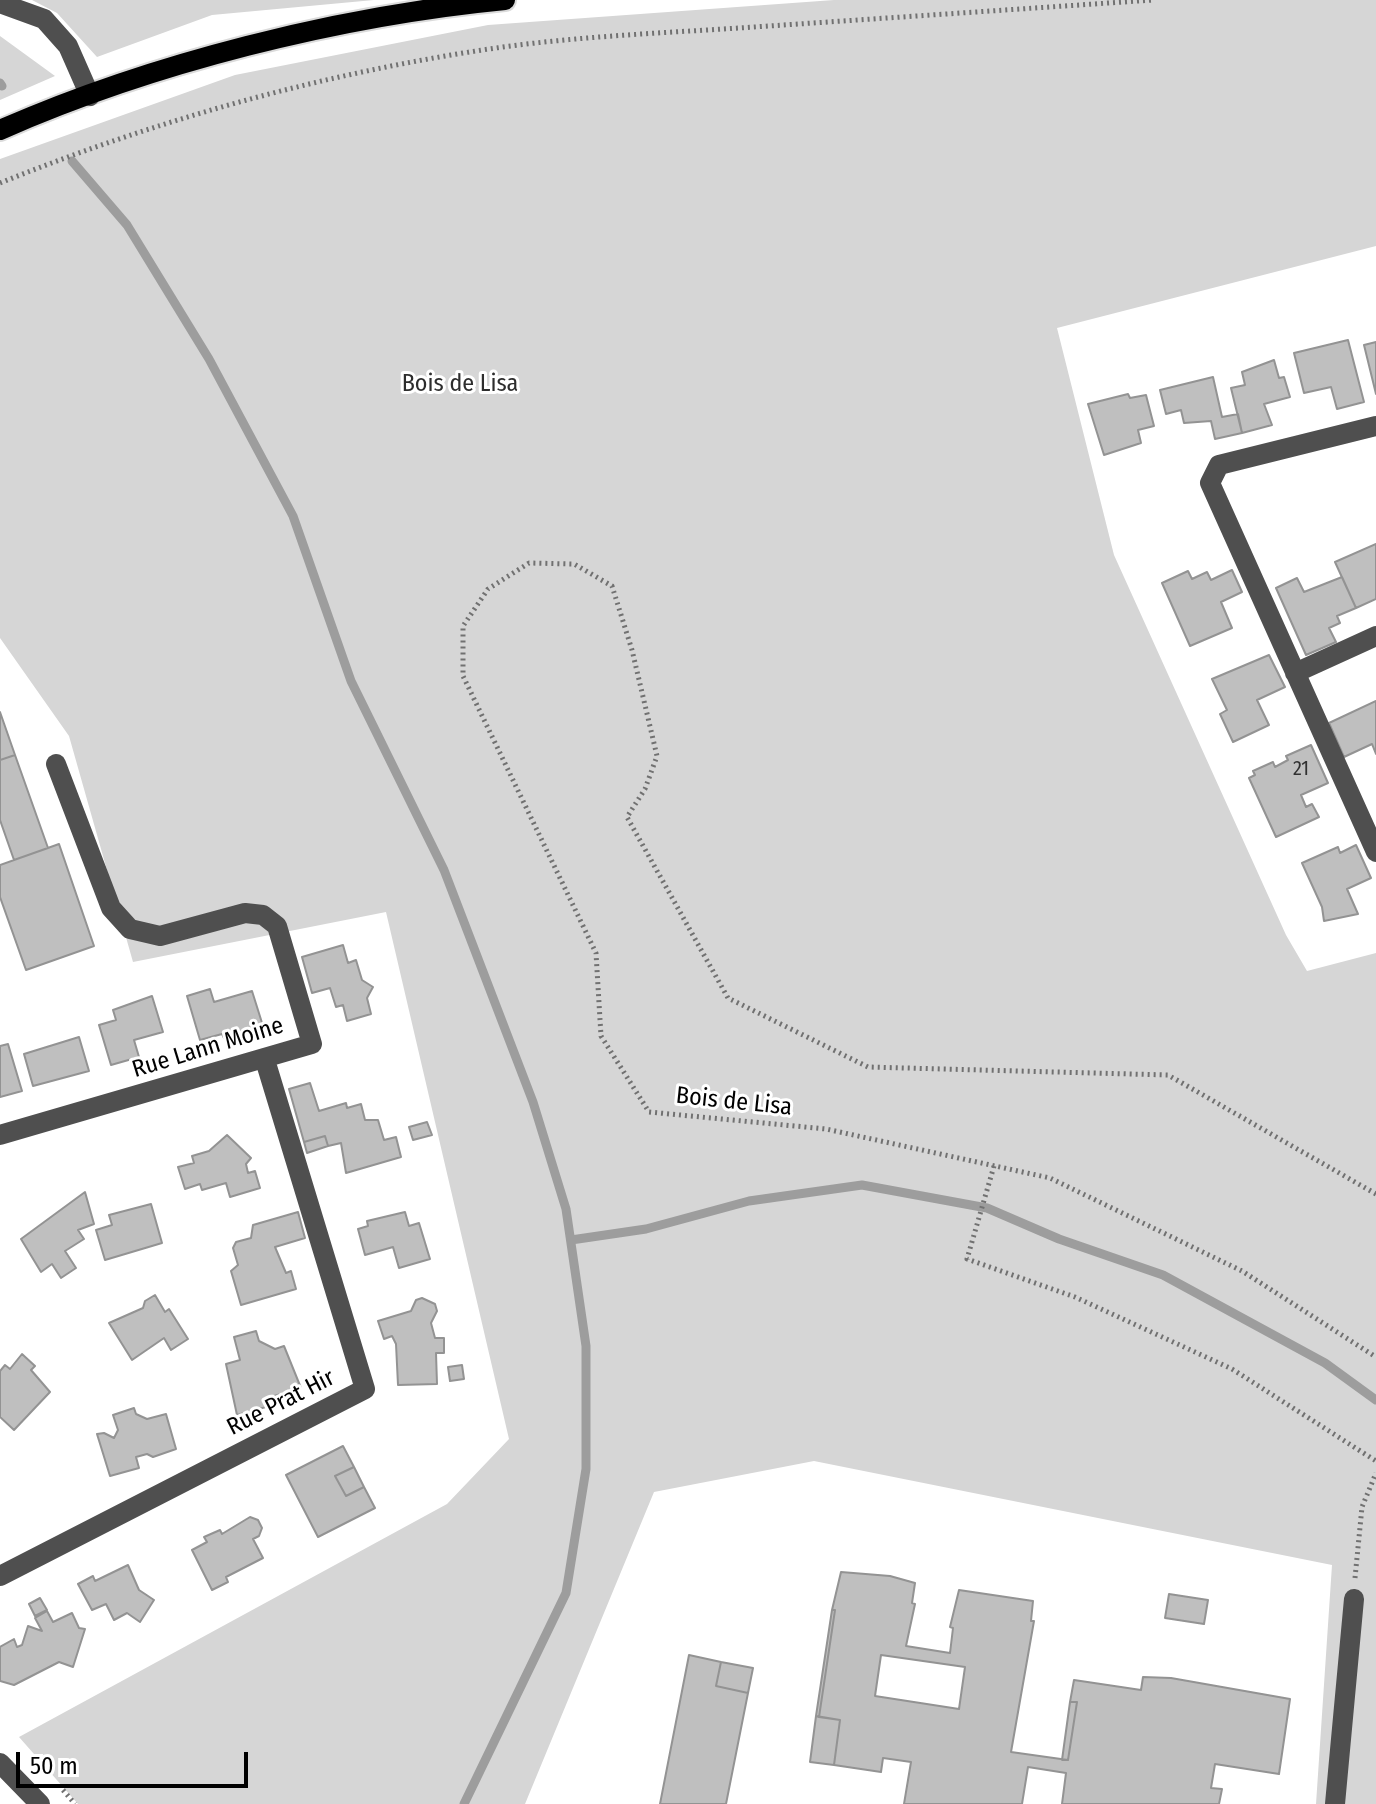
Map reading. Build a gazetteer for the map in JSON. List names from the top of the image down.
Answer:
{
  "streets": {
    "street": ["Rue Lann Moine", "Rue Prat Hir"],
    "path": ["Bois de Lisa"]
  },
  "crossings": [
    ["Rue Lann Moine", "Rue Prat Hir"]
  ],
  "parks": ["Bois de Lisa"],
  "house_numbers": ["21"],
  "scale_bar": "50 m"
}
